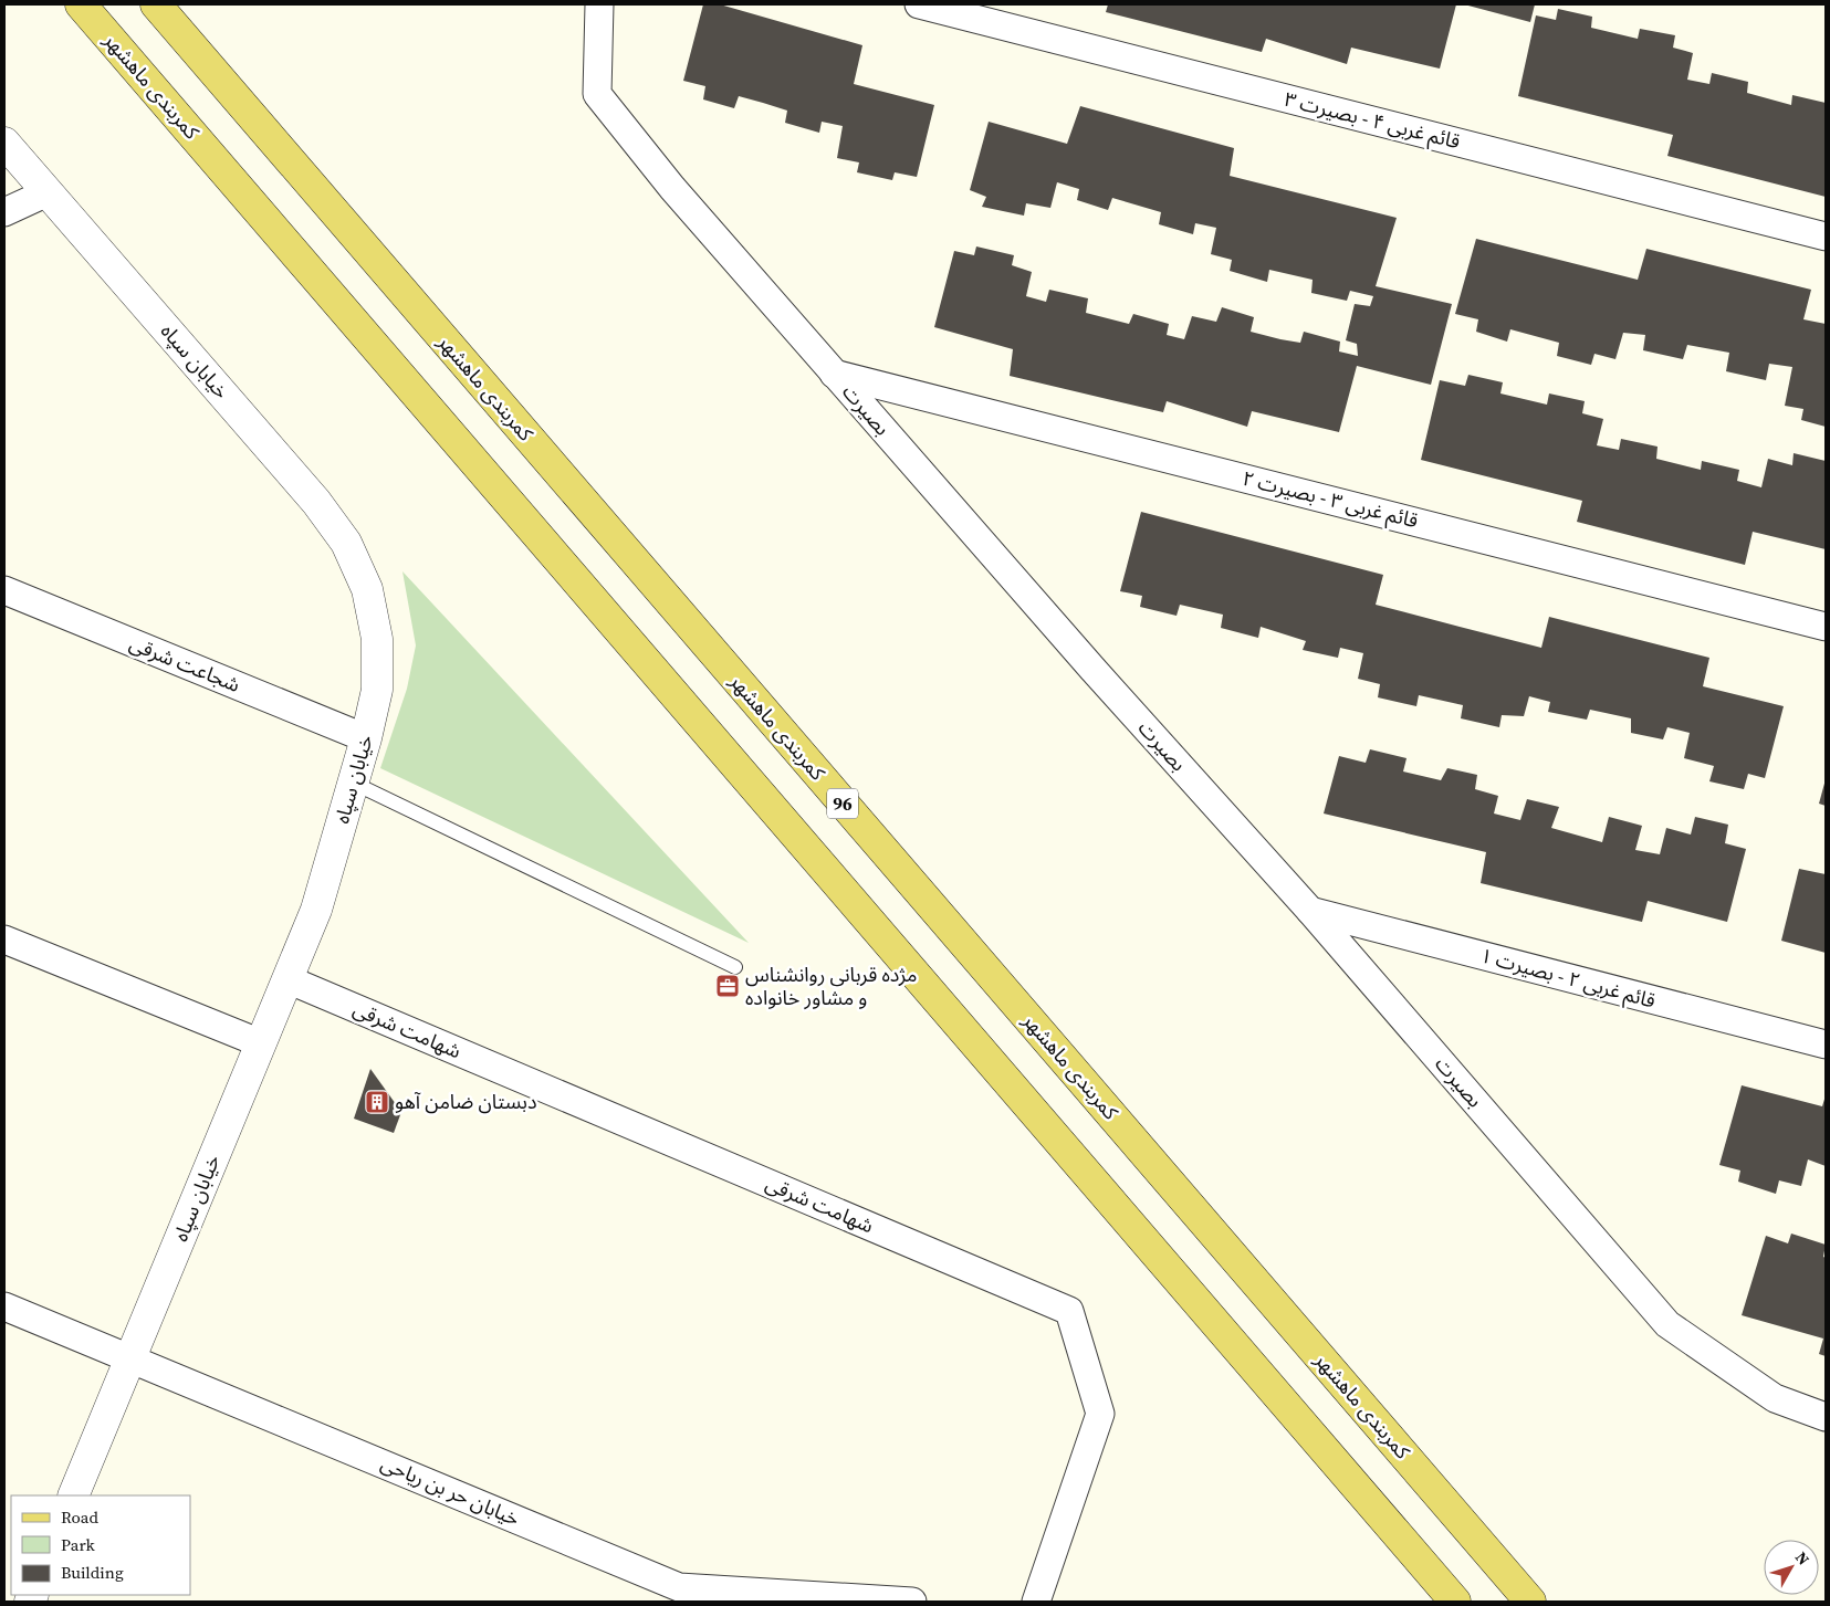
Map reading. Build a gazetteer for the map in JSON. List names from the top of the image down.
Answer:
{
  "streets": {
    "main road": ["کمربندی ماهشهر", "96"],
    "street": [
      "قائم غربی ۴ - بصیرت ۳",
      "خیابان سپاه",
      "بصیرت",
      "قائم غربی ۳ - بصیرت ۲",
      "شجاعت شرقی",
      "قائم غربی ۲ - بصیرت ۱",
      "شهامت شرقی",
      "خیابان حر بن ریاحی"
    ]
  },
  "crossings": [
    ["خیابان سپاه", "شجاعت شرقی"],
    ["خیابان سپاه", "شهامت شرقی"],
    ["خیابان سپاه", "خیابان حر بن ریاحی"],
    ["بصیرت", "قائم غربی ۳ - بصیرت ۲"],
    ["بصیرت", "قائم غربی ۲ - بصیرت ۱"]
  ],
  "places": {
    "office": ["مژده قربانی روانشناس و مشاور خانواده"],
    "building": ["دبستان ضامن آهو"]
  },
  "legend": ["Road", "Park", "Building"],
  "north": "top right"
}
